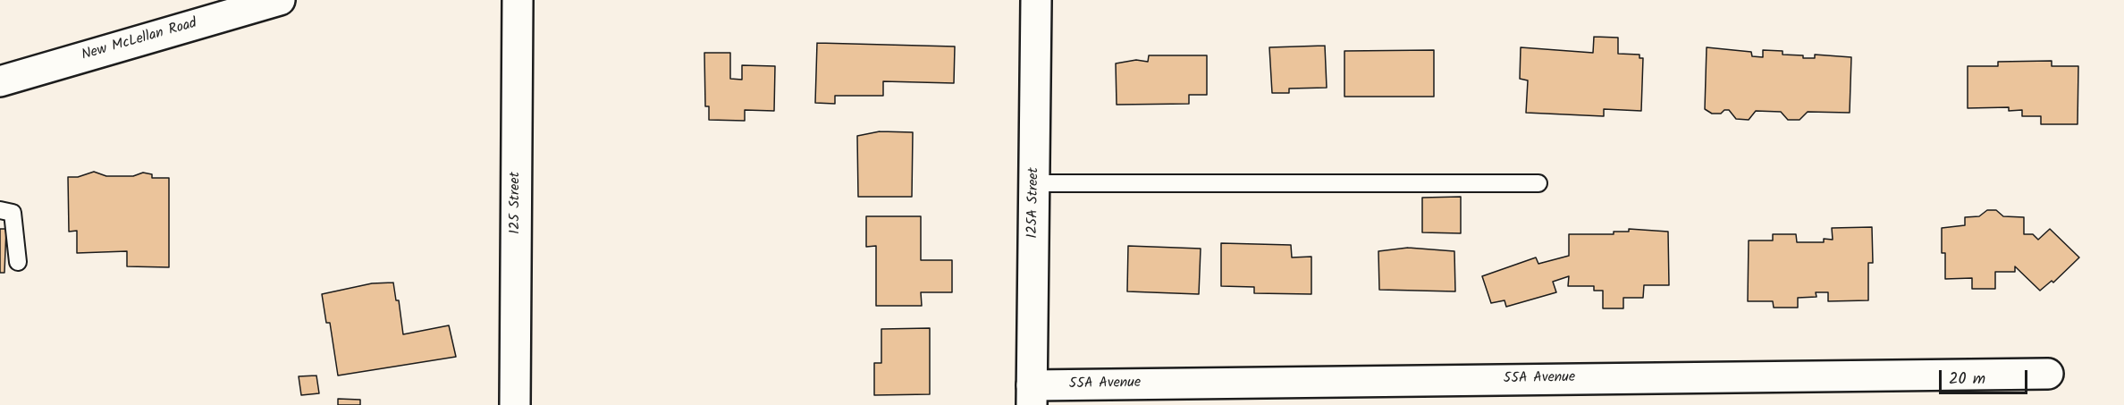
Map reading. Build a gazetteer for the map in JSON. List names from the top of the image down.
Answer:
{
  "streets": {
    "street": [
      "New McLellan Road",
      "125 Street",
      "125A Street",
      "55A Avenue"
    ]
  },
  "crossings": [
    ["125A Street", "55A Avenue"]
  ],
  "scale_bar": "20 m"
}
